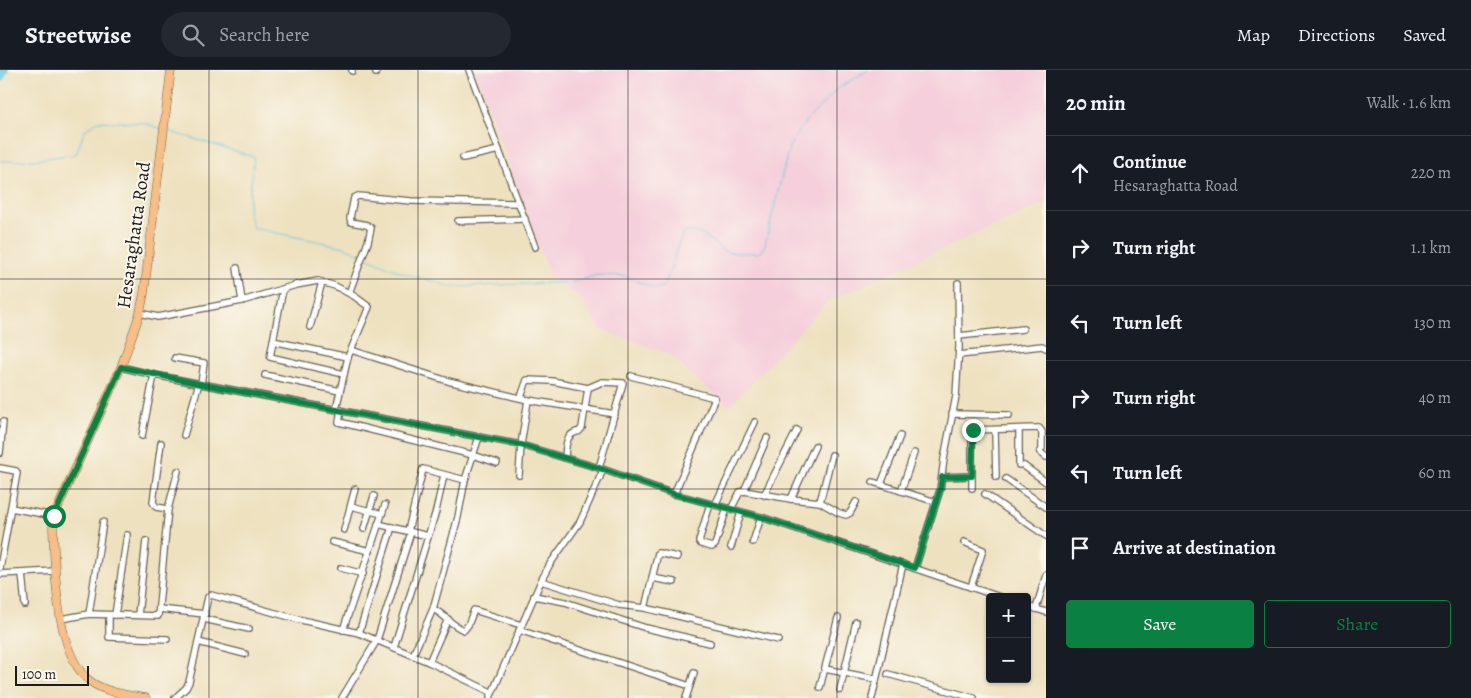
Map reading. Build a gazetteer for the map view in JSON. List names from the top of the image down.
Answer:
{
  "streets": {
    "main road": ["Hesaraghatta Road"]
  },
  "scale_bar": "100 m",
  "page": {
    "header": "Streetwise",
    "search": "Search here",
    "nav": ["Map", "Directions", "Saved"],
    "heading": ["20 min", "Walk · 1.6 km"],
    "list": [
      ["Continue", "Hesaraghatta Road", "220 m"],
      ["Turn right", "1.1 km"],
      ["Turn left", "130 m"],
      ["Turn right", "40 m"],
      ["Turn left", "60 m"],
      "Arrive at destination"
    ],
    "buttons": ["Save", "Share"],
    "map_buttons": ["+", "−"],
    "scale": "100 m"
  }
}
